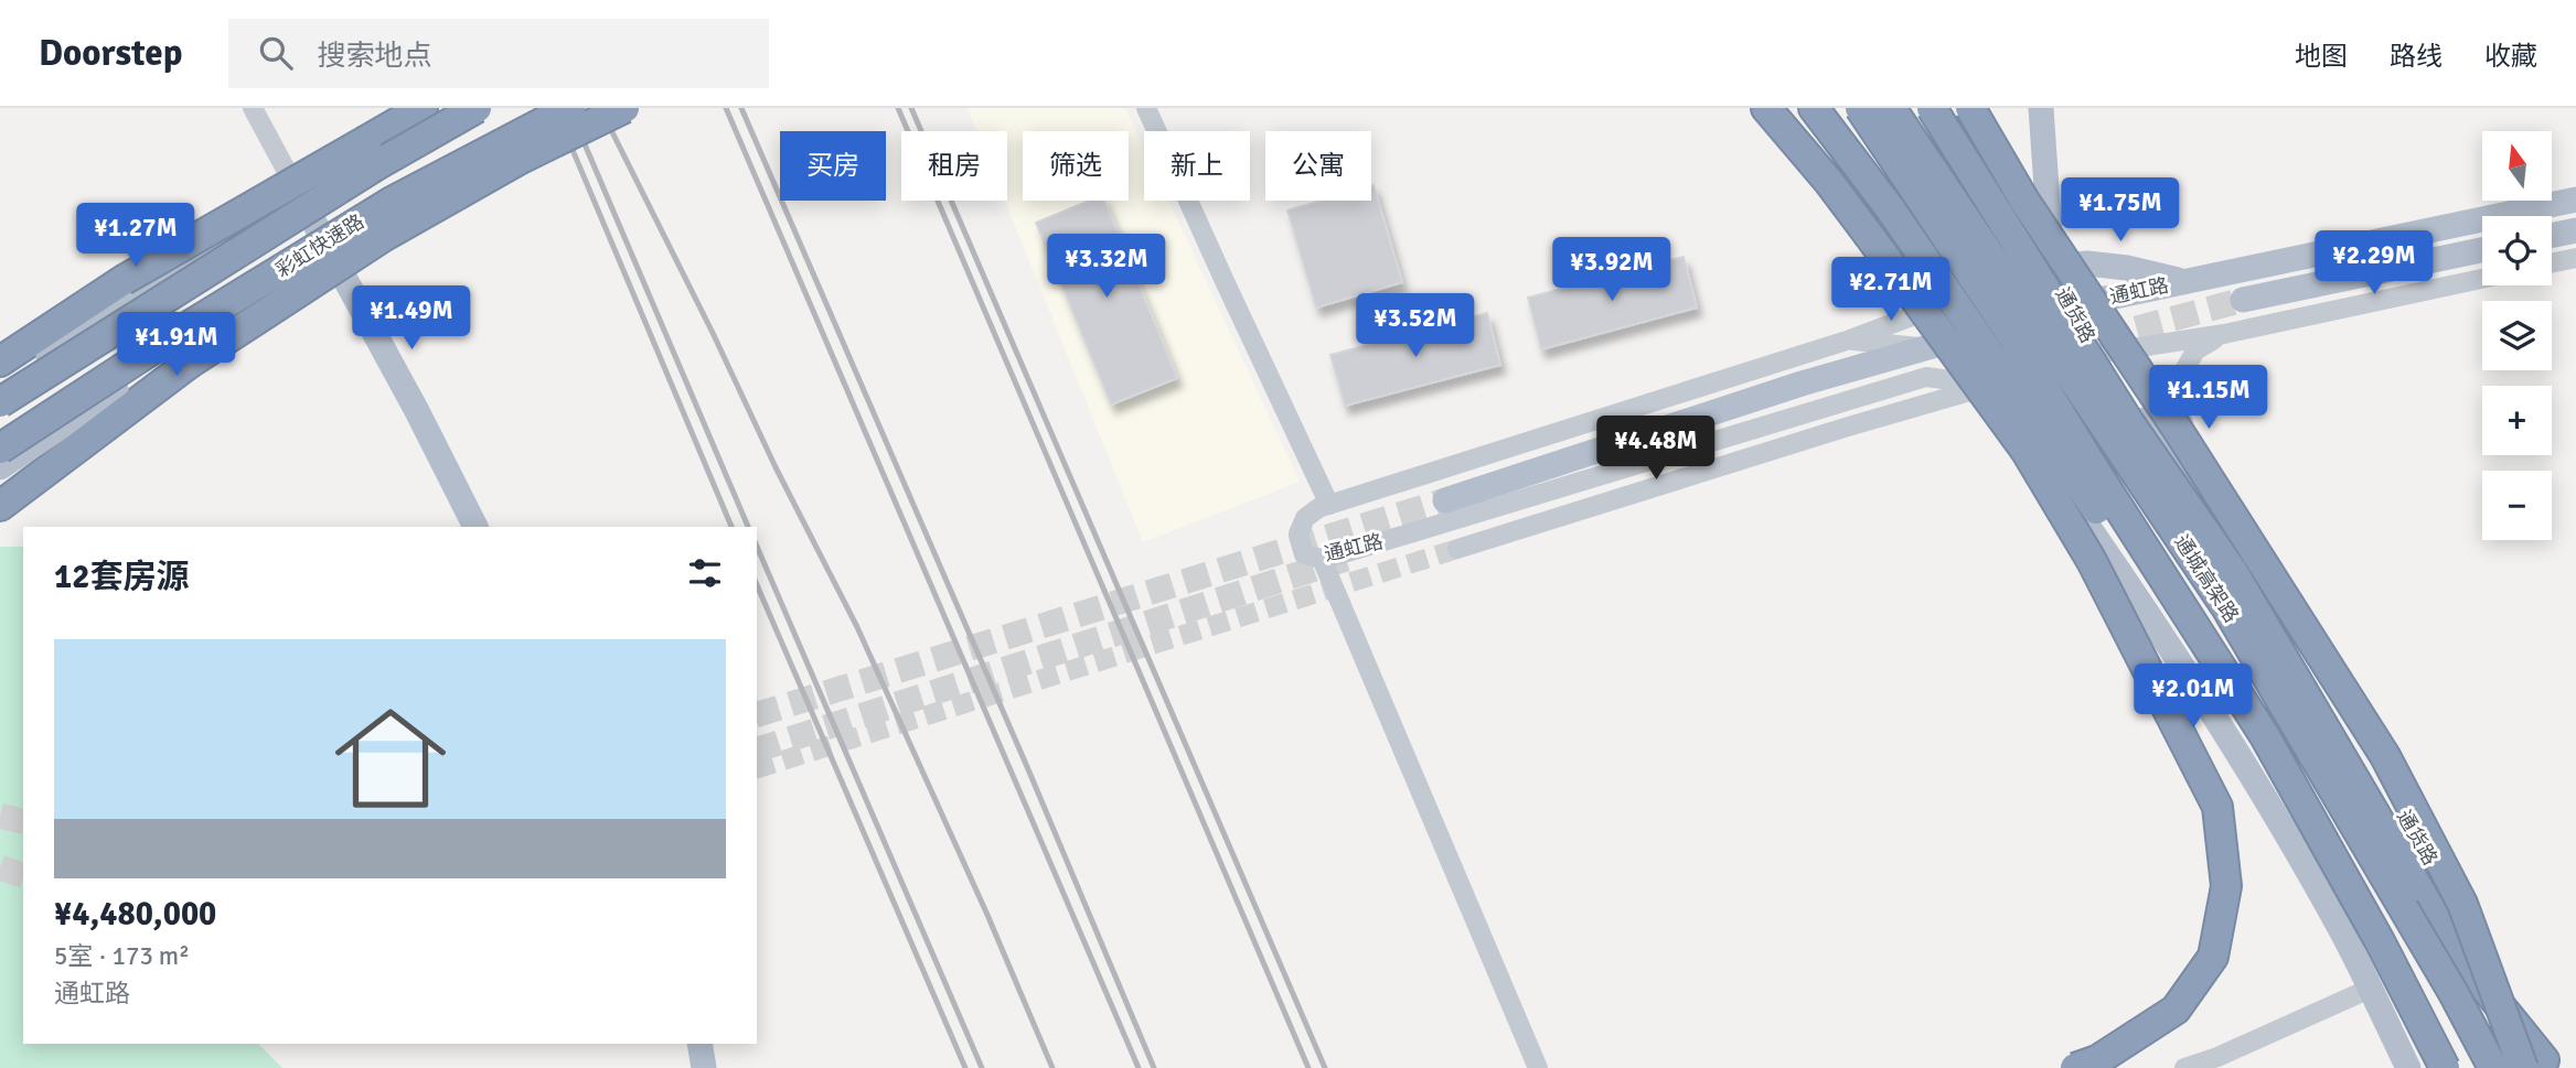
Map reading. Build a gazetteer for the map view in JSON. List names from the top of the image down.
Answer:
{
  "streets": {
    "highway": ["彩虹快速路", "通城高架路"],
    "main road": ["通虹路", "通货路"]
  },
  "crossings": [
    ["通虹路", "通货路"]
  ],
  "north": "top",
  "page": {
    "header": "Doorstep",
    "search": "搜索地点",
    "nav": ["地图", "路线", "收藏"],
    "map_buttons": ["+", "−"],
    "chip": [
      "买房",
      "租房",
      "筛选",
      "新上",
      "公寓"
    ],
    "price": [
      "¥1.75M",
      "¥1.27M",
      "¥2.29M",
      "¥3.32M",
      "¥3.92M",
      "¥2.71M",
      "¥1.49M",
      "¥3.52M",
      "¥1.91M",
      "¥1.15M",
      "¥4.48M",
      "¥2.01M"
    ],
    "heading": "12套房源",
    "list": [
      {
        "name": "¥4,480,000",
        "note": "5室 · 173 m² · 通虹路"
      }
    ]
  }
}
